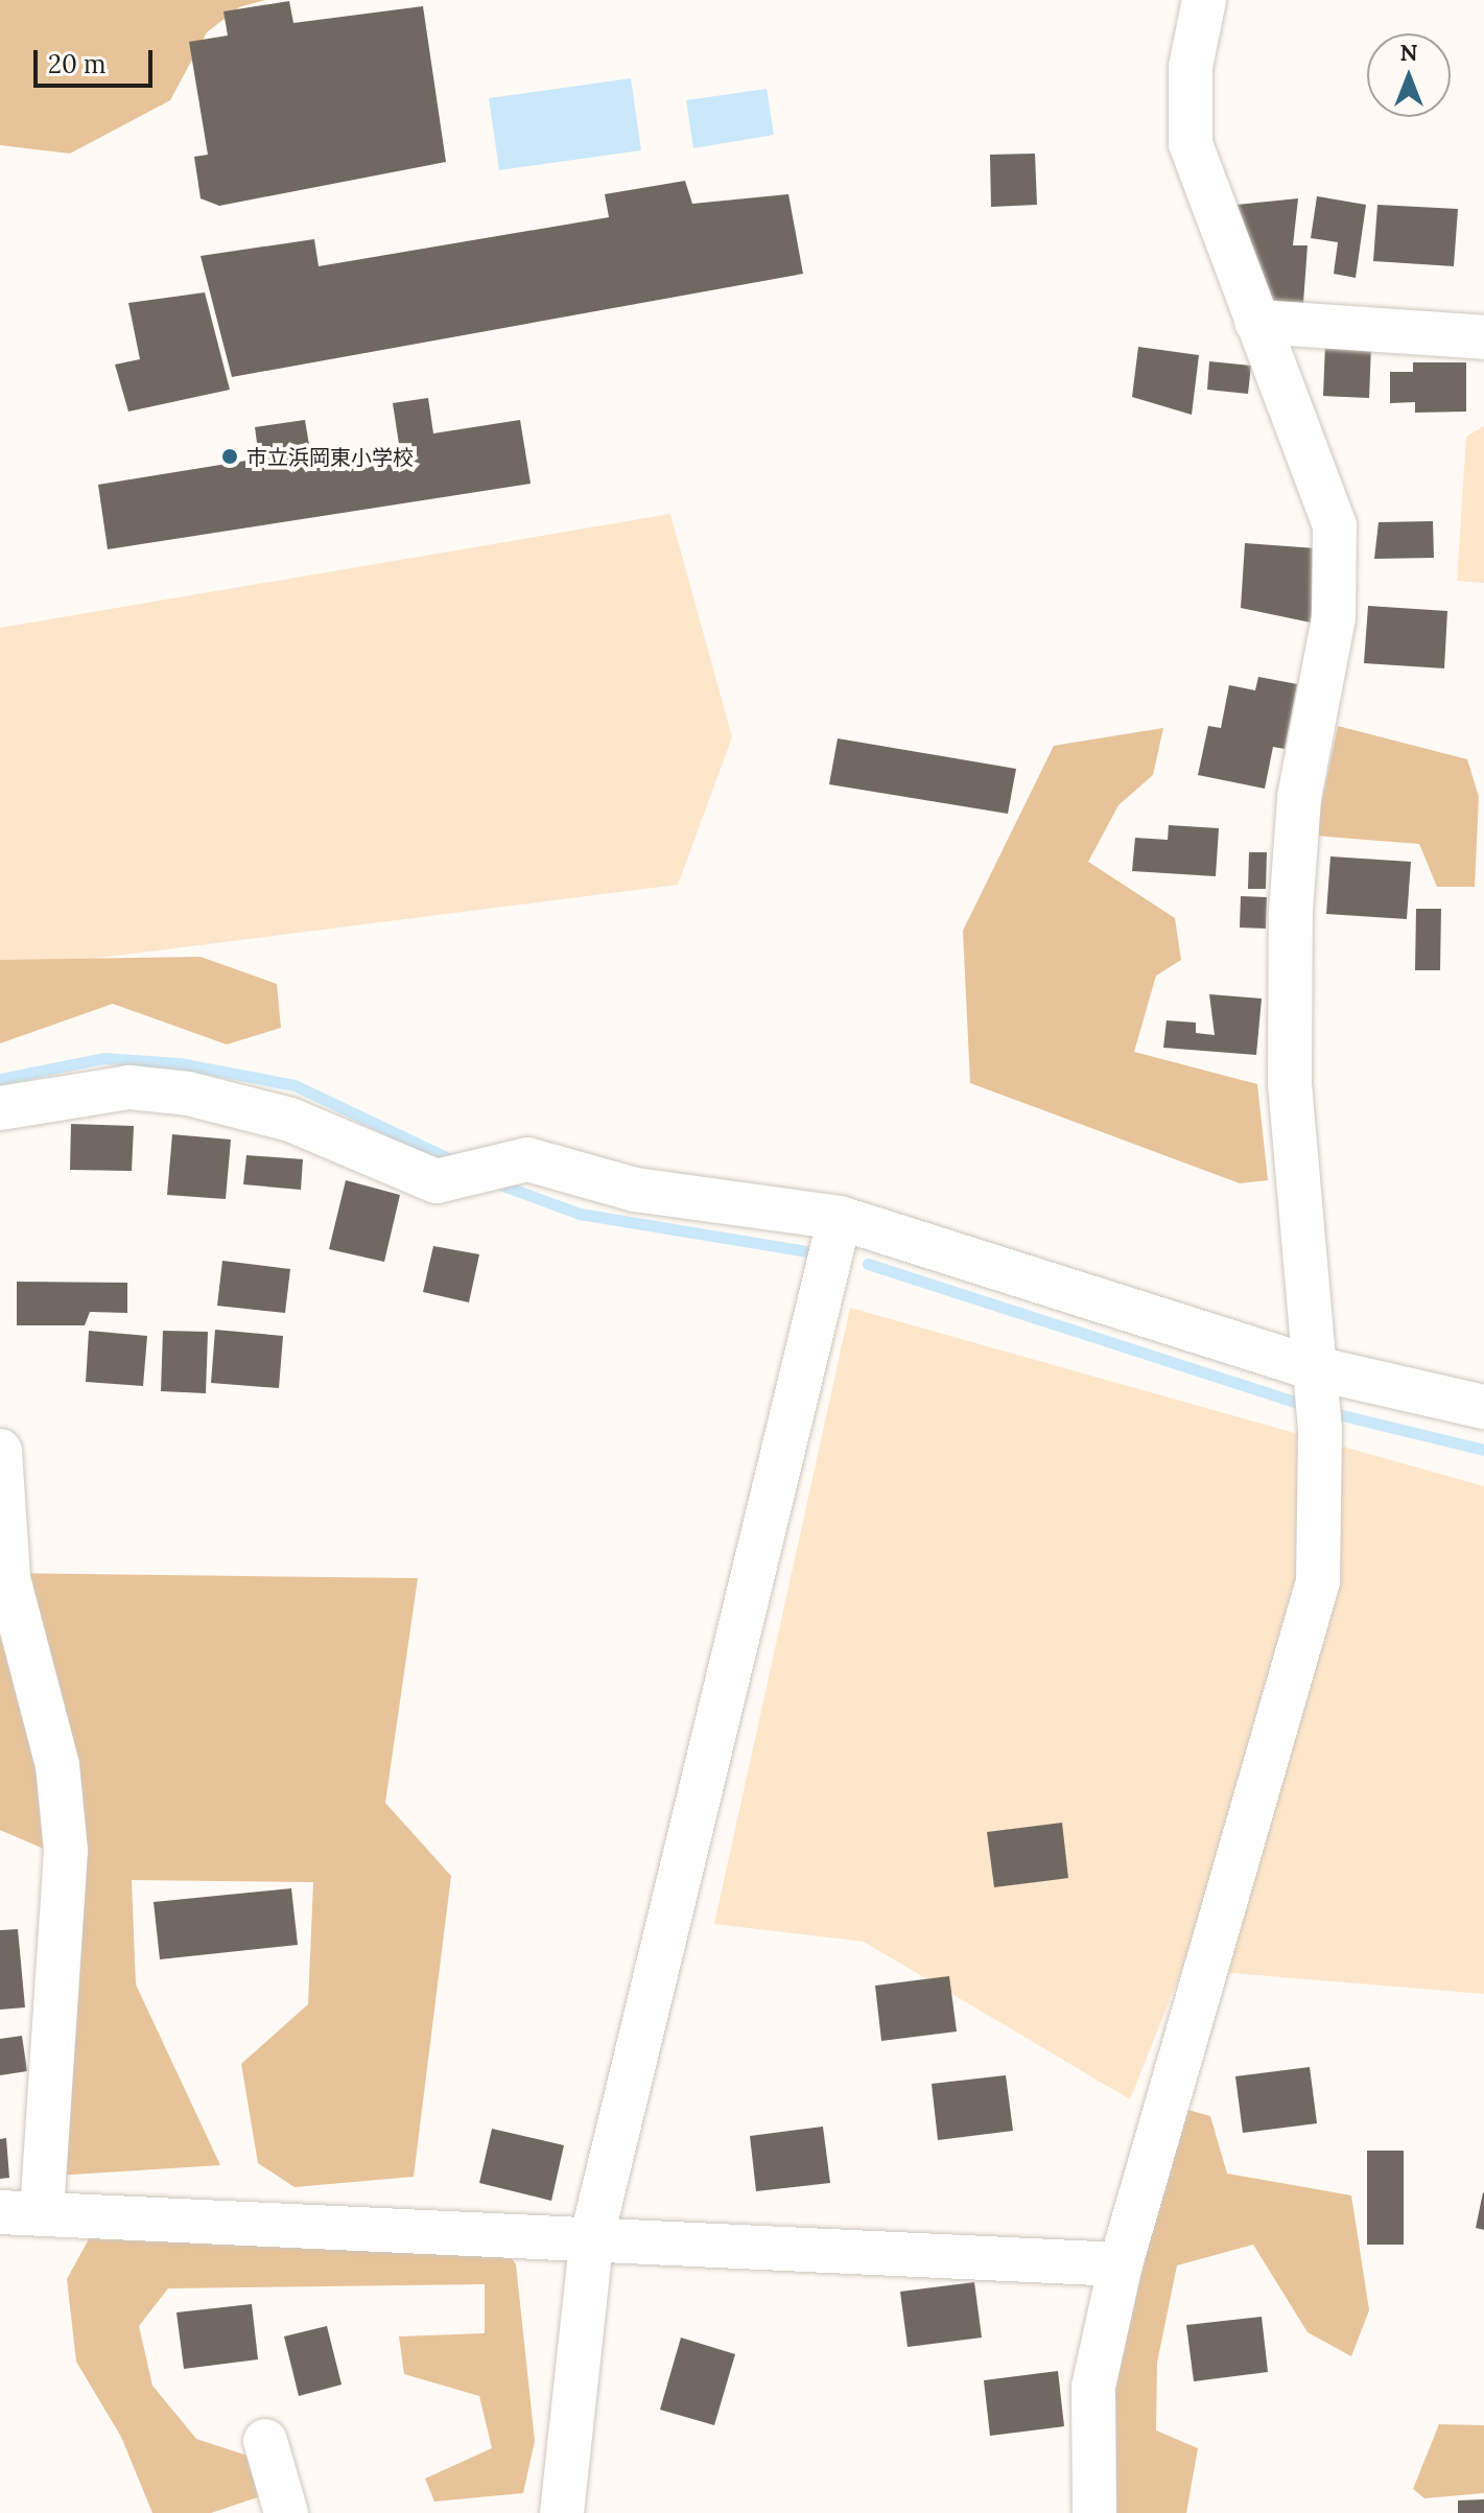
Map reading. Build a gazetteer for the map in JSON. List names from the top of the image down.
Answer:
{
  "places": ["市立浜岡東小学校"],
  "scale_bar": "20 m",
  "north": "top"
}
